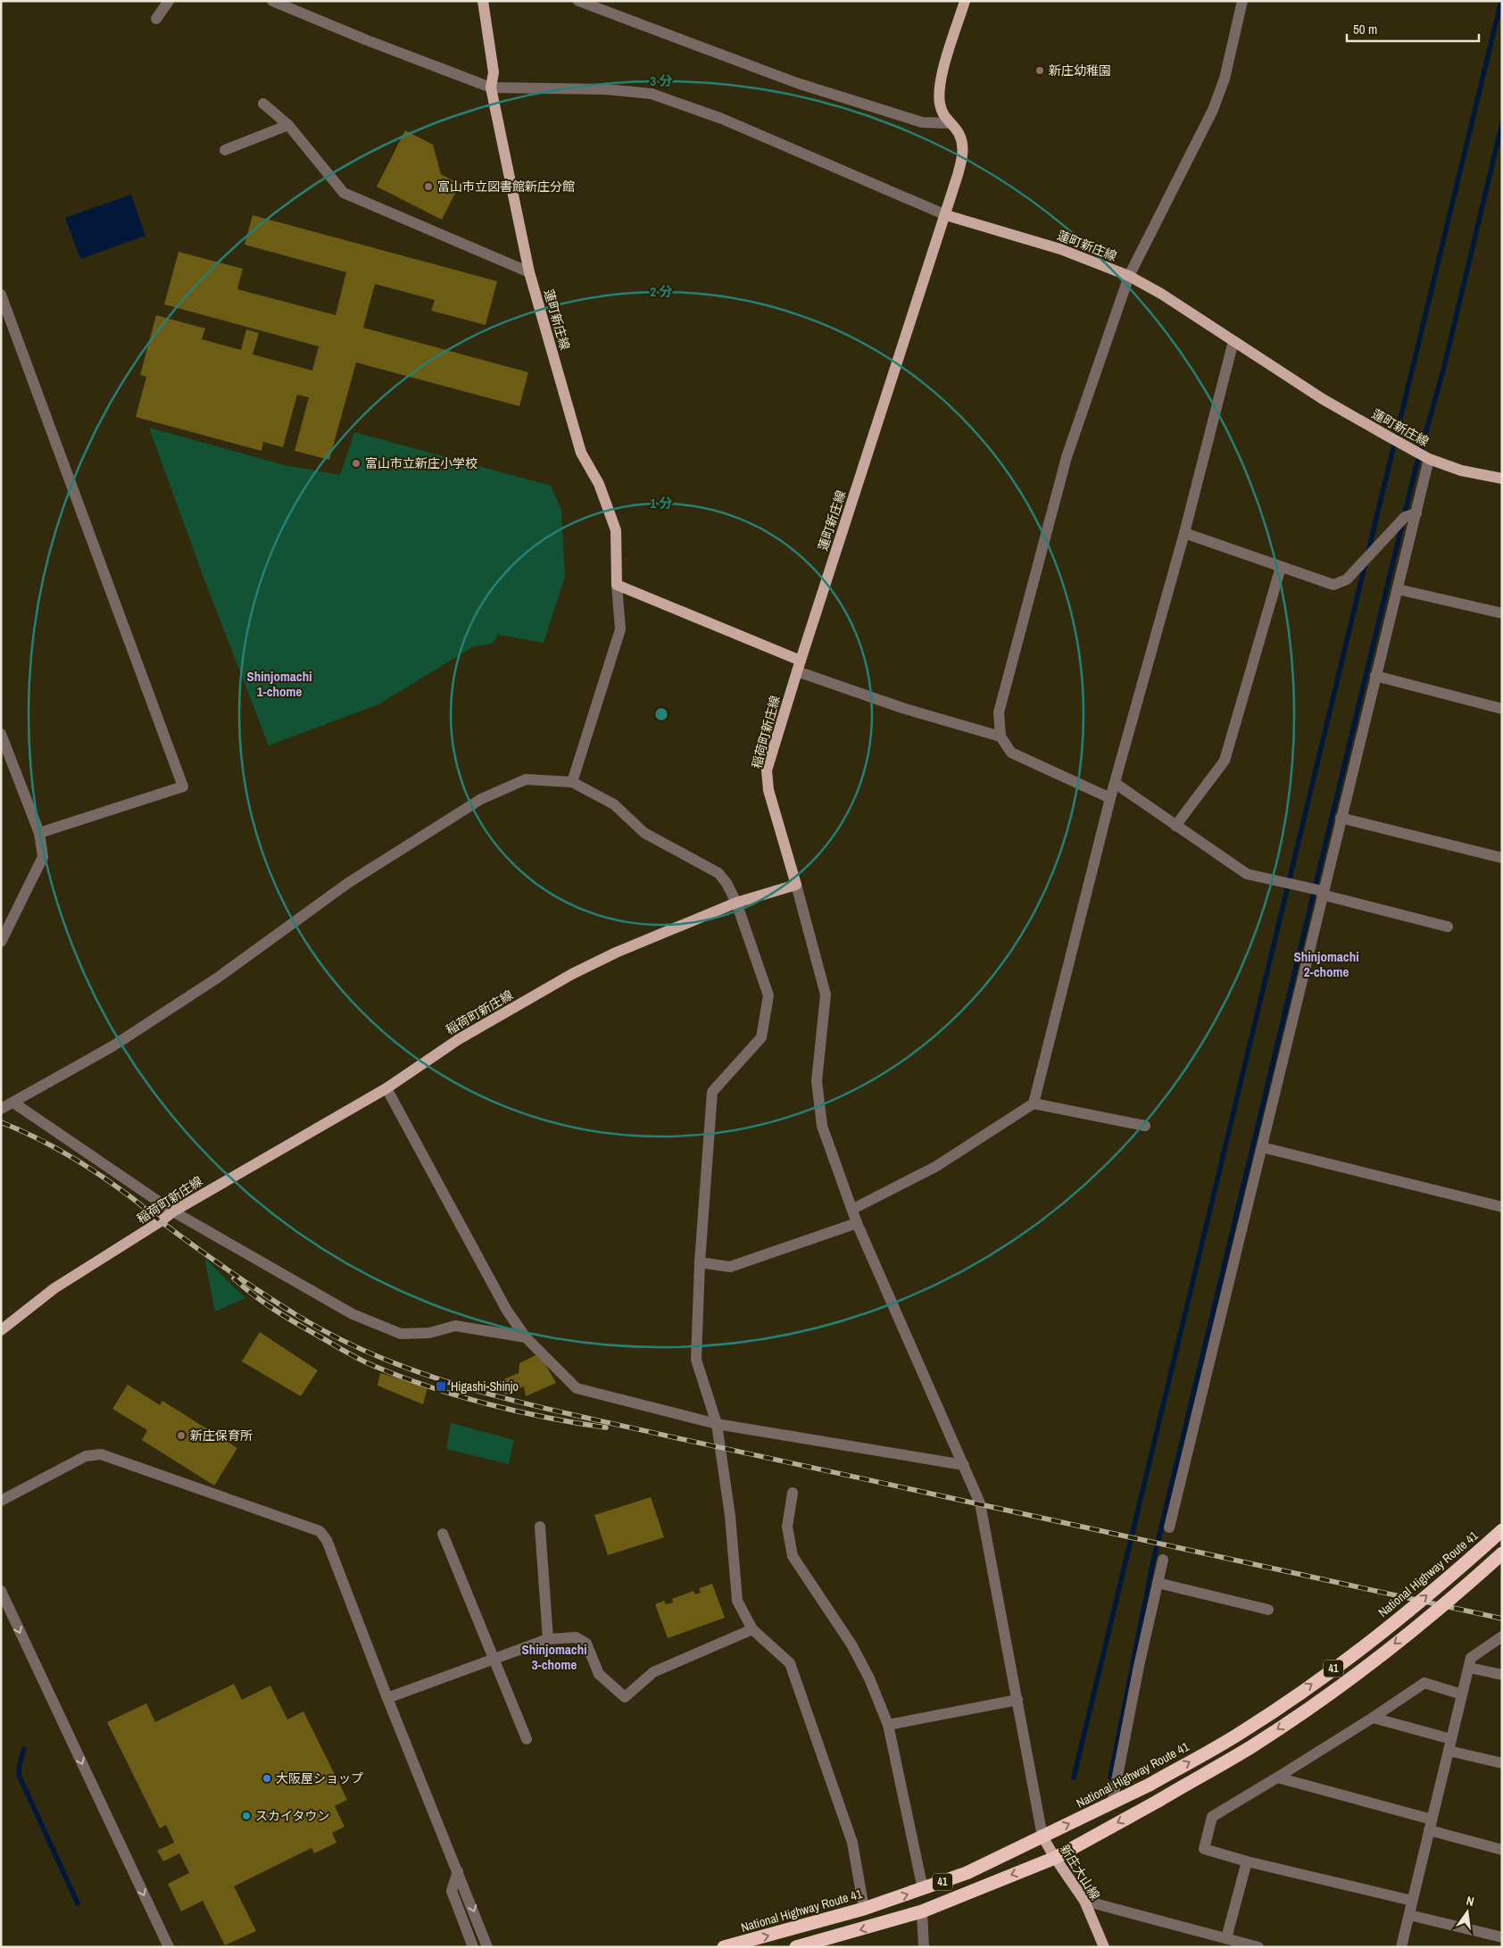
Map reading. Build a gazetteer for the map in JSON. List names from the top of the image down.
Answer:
{
  "streets": {
    "highway": ["National Highway Route 41", "41"],
    "main road": ["蓮町新庄線", "稲荷町新庄線", "新庄大山線"]
  },
  "crossings": [
    ["蓮町新庄線", "稲荷町新庄線"],
    ["National Highway Route 41", "新庄大山線"],
    ["41", "新庄大山線"]
  ],
  "districts": ["Shinjomachi 1-chome", "Shinjomachi 2-chome", "Shinjomachi 3-chome"],
  "places": {
    "other": [
      "新庄幼稚園",
      "富山市立図書館新庄分館",
      "富山市立新庄小学校",
      "新庄保育所",
      "大阪屋ショップ",
      "スカイタウン"
    ],
    "transit": ["Higashi-Shinjo"]
  },
  "scale_bar": "50 m",
  "north": "top",
  "rings": ["3 分", "2 分", "1 分"]
}
